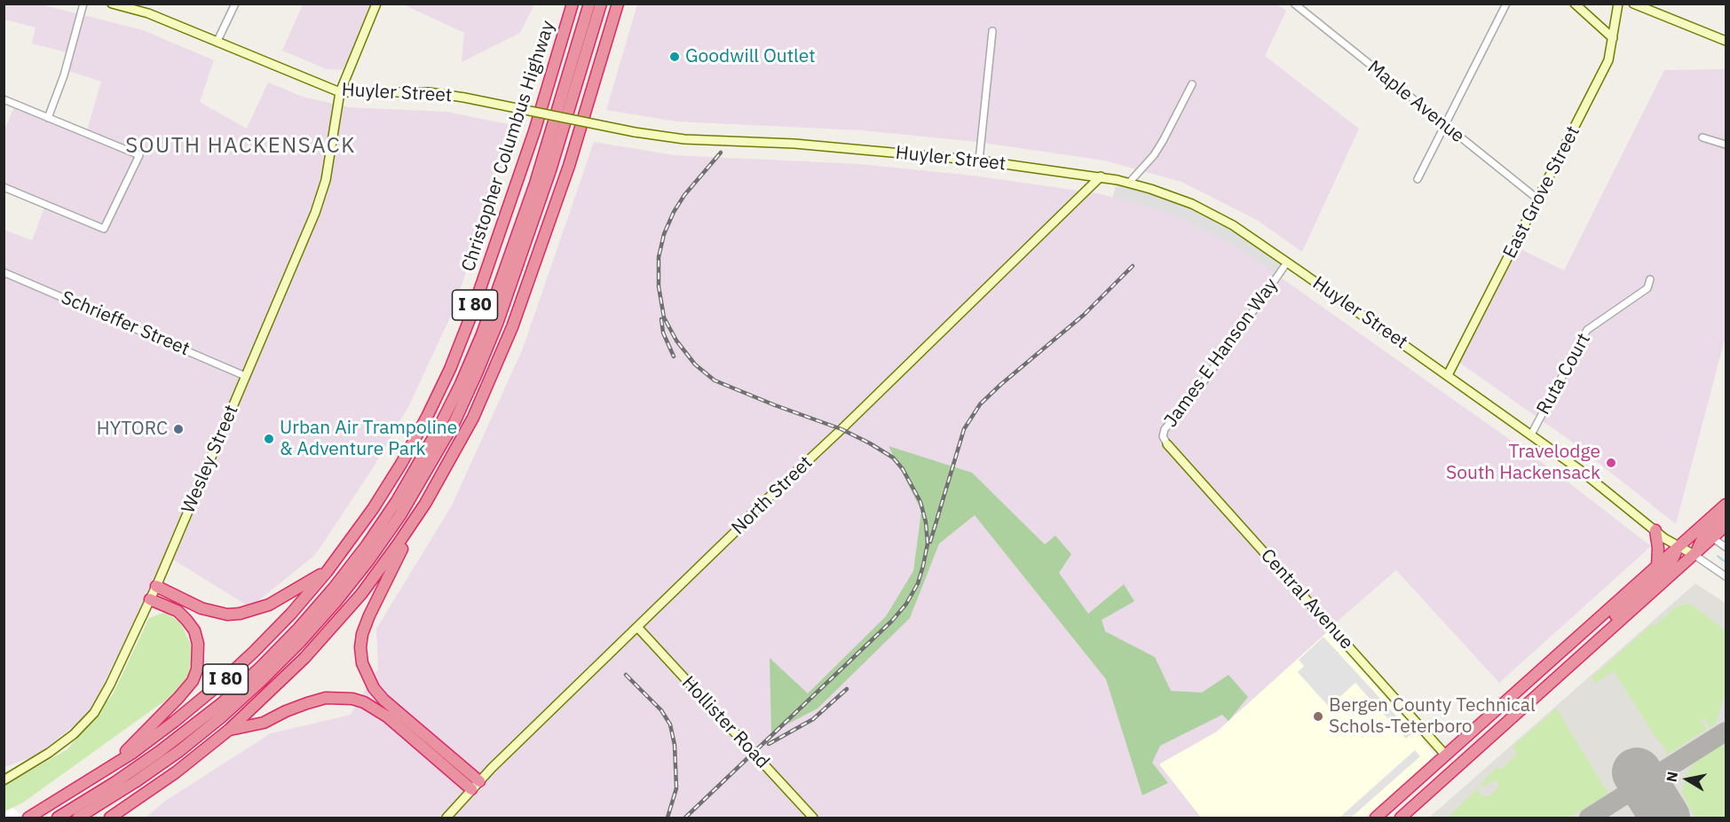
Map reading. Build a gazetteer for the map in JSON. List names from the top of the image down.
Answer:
{
  "streets": {
    "highway": ["Christopher Columbus Highway", "I 80"],
    "street": [
      "Huyler Street",
      "Maple Avenue",
      "East Grove Street",
      "Schrieffer Street",
      "James E Hanson Way",
      "Ruta Court",
      "Wesley Street",
      "North Street",
      "Central Avenue",
      "Hollister Road"
    ]
  },
  "crossings": [
    ["Huyler Street", "East Grove Street"],
    ["Huyler Street", "James E Hanson Way"],
    ["Huyler Street", "Ruta Court"],
    ["Huyler Street", "Wesley Street"],
    ["Huyler Street", "North Street"],
    ["Maple Avenue", "East Grove Street"],
    ["Schrieffer Street", "Wesley Street"],
    ["James E Hanson Way", "Central Avenue"],
    ["North Street", "Hollister Road"]
  ],
  "districts": ["SOUTH HACKENSACK"],
  "places": [
    "Goodwill Outlet",
    "HYTORC",
    "Urban Air Trampoline & Adventure Park",
    "Travelodge South Hackensack",
    "Bergen County Technical Schols-Teterboro"
  ],
  "north": "left"
}
